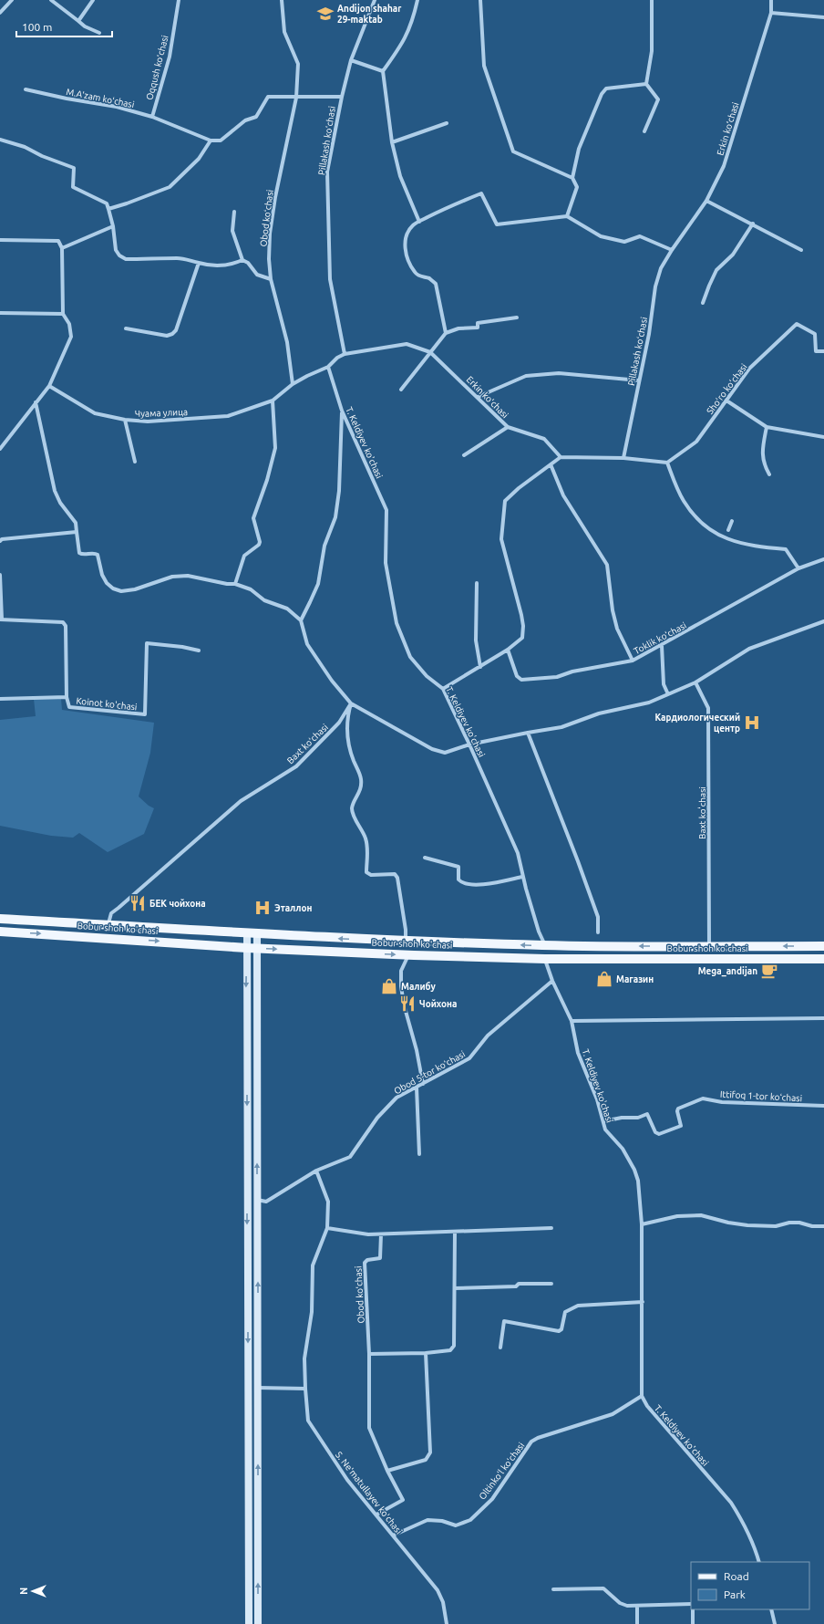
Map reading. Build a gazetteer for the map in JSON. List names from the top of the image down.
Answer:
{
  "streets": {
    "main road": ["Bobur shoh ko'chasi"],
    "street": [
      "Oqqush koʻchasi",
      "M.Aʻzam koʻchasi",
      "Erkin koʻchasi",
      "Pillakash koʻchasi",
      "Obod koʻchasi",
      "Shoʻro koʻchasi",
      "Чуама улица",
      "T. Keldiyev ko'chasi",
      "Toklik koʻchasi",
      "Koinot ko'chasi",
      "Baxt koʻchasi",
      "Obod 5-tor koʻchasi",
      "Ittifoq 1-tor koʻchasi",
      "Oltinkoʻl koʻchasi",
      "S. Neʻmatullayev koʻchasi"
    ]
  },
  "crossings": [
    ["Oqqush koʻchasi", "M.Aʻzam koʻchasi"],
    ["Erkin koʻchasi", "Pillakash koʻchasi"],
    ["Erkin koʻchasi", "Чуама улица"],
    ["Pillakash koʻchasi", "Чуама улица"],
    ["Obod koʻchasi", "Чуама улица"],
    ["Obod koʻchasi", "S. Neʻmatullayev koʻchasi"],
    ["Чуама улица", "T. Keldiyev ko'chasi"],
    ["T. Keldiyev ko'chasi", "Bobur shoh ko'chasi"],
    ["T. Keldiyev ko'chasi", "Obod 5-tor koʻchasi"],
    ["T. Keldiyev ko'chasi", "Ittifoq 1-tor koʻchasi"],
    ["T. Keldiyev ko'chasi", "Oltinkoʻl koʻchasi"],
    ["Baxt koʻchasi", "Bobur shoh ko'chasi"],
    ["Obod 5-tor koʻchasi", "S. Neʻmatullayev koʻchasi"],
    ["Oltinkoʻl koʻchasi", "S. Neʻmatullayev koʻchasi"]
  ],
  "places": {
    "school or university": ["Andijon shahar 29-maktab"],
    "hospital": ["Кардиологический центр", "Эталлон"],
    "restaurant": ["БЕК чойхона", "Чойхона"],
    "cafe": ["Mega_andijan"],
    "shop": ["Магазин", "Малибу"]
  },
  "legend": ["Road", "Park"],
  "scale_bar": "100 m",
  "north": "left"
}
